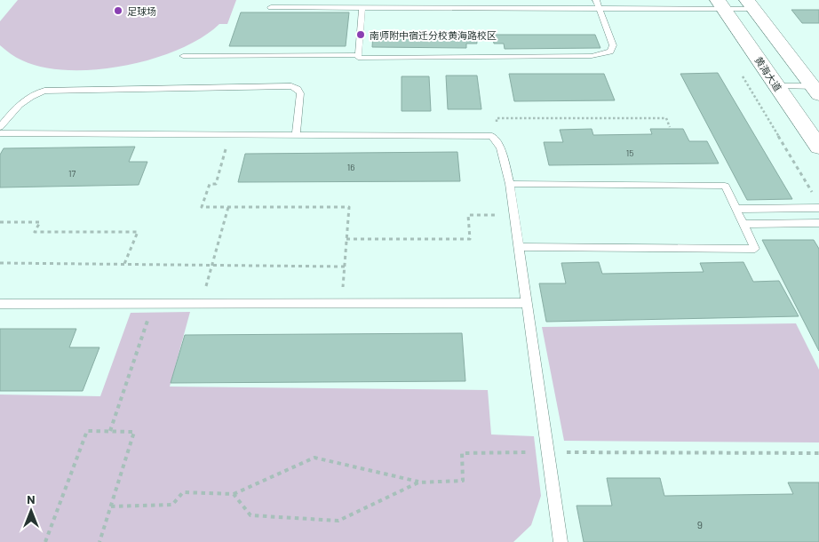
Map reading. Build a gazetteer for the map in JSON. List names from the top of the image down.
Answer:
{
  "streets": {
    "street": ["黄海大道"]
  },
  "places": ["足球场", "南师附中宿迁分校黄海路校区"],
  "house_numbers": [
    "15",
    "16",
    "17",
    "9"
  ],
  "north": "top"
}
